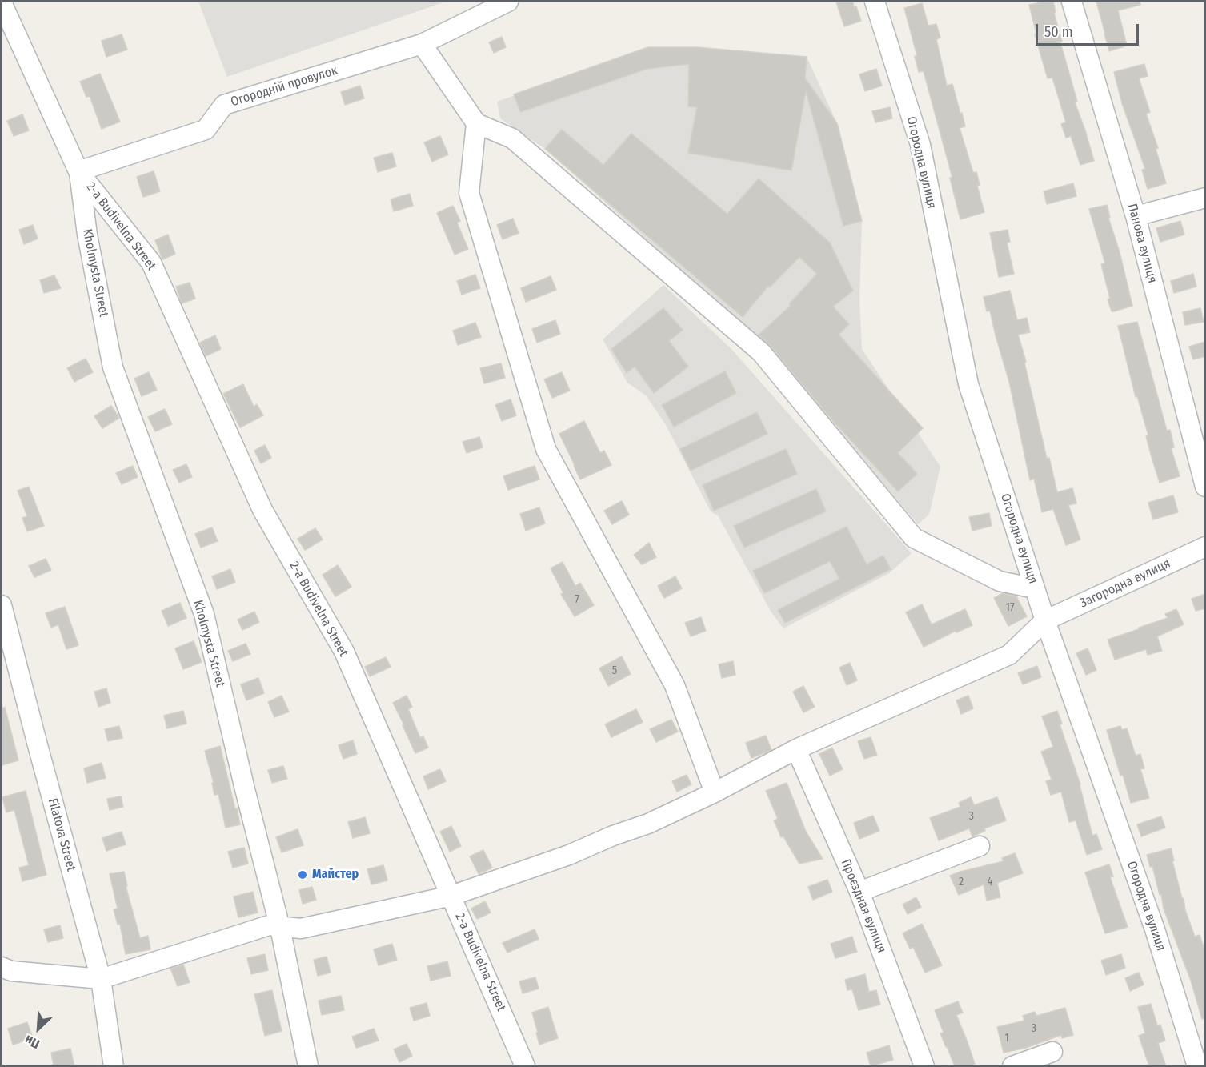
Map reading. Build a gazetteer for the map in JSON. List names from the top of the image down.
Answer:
{
  "streets": {
    "street": [
      "Огородній провулок",
      "Огородна вулиця",
      "2-a Budivelna Street",
      "Панова вулиця",
      "Kholmysta Street",
      "Загородна вулиця",
      "Filatova Street",
      "Проєздная вулиця"
    ]
  },
  "crossings": [
    ["Огородній провулок", "2-a Budivelna Street"],
    ["Огородній провулок", "Kholmysta Street"],
    ["Огородна вулиця", "Загородна вулиця"],
    ["2-a Budivelna Street", "Kholmysta Street"],
    ["2-a Budivelna Street", "Загородна вулиця"],
    ["Kholmysta Street", "Загородна вулиця"],
    ["Загородна вулиця", "Filatova Street"],
    ["Загородна вулиця", "Проєздная вулиця"]
  ],
  "places": ["Майстер"],
  "house_numbers": [
    "7",
    "17",
    "5",
    "3",
    "2",
    "4",
    "3",
    "1"
  ],
  "scale_bar": "50 m",
  "north": "bottom left"
}
